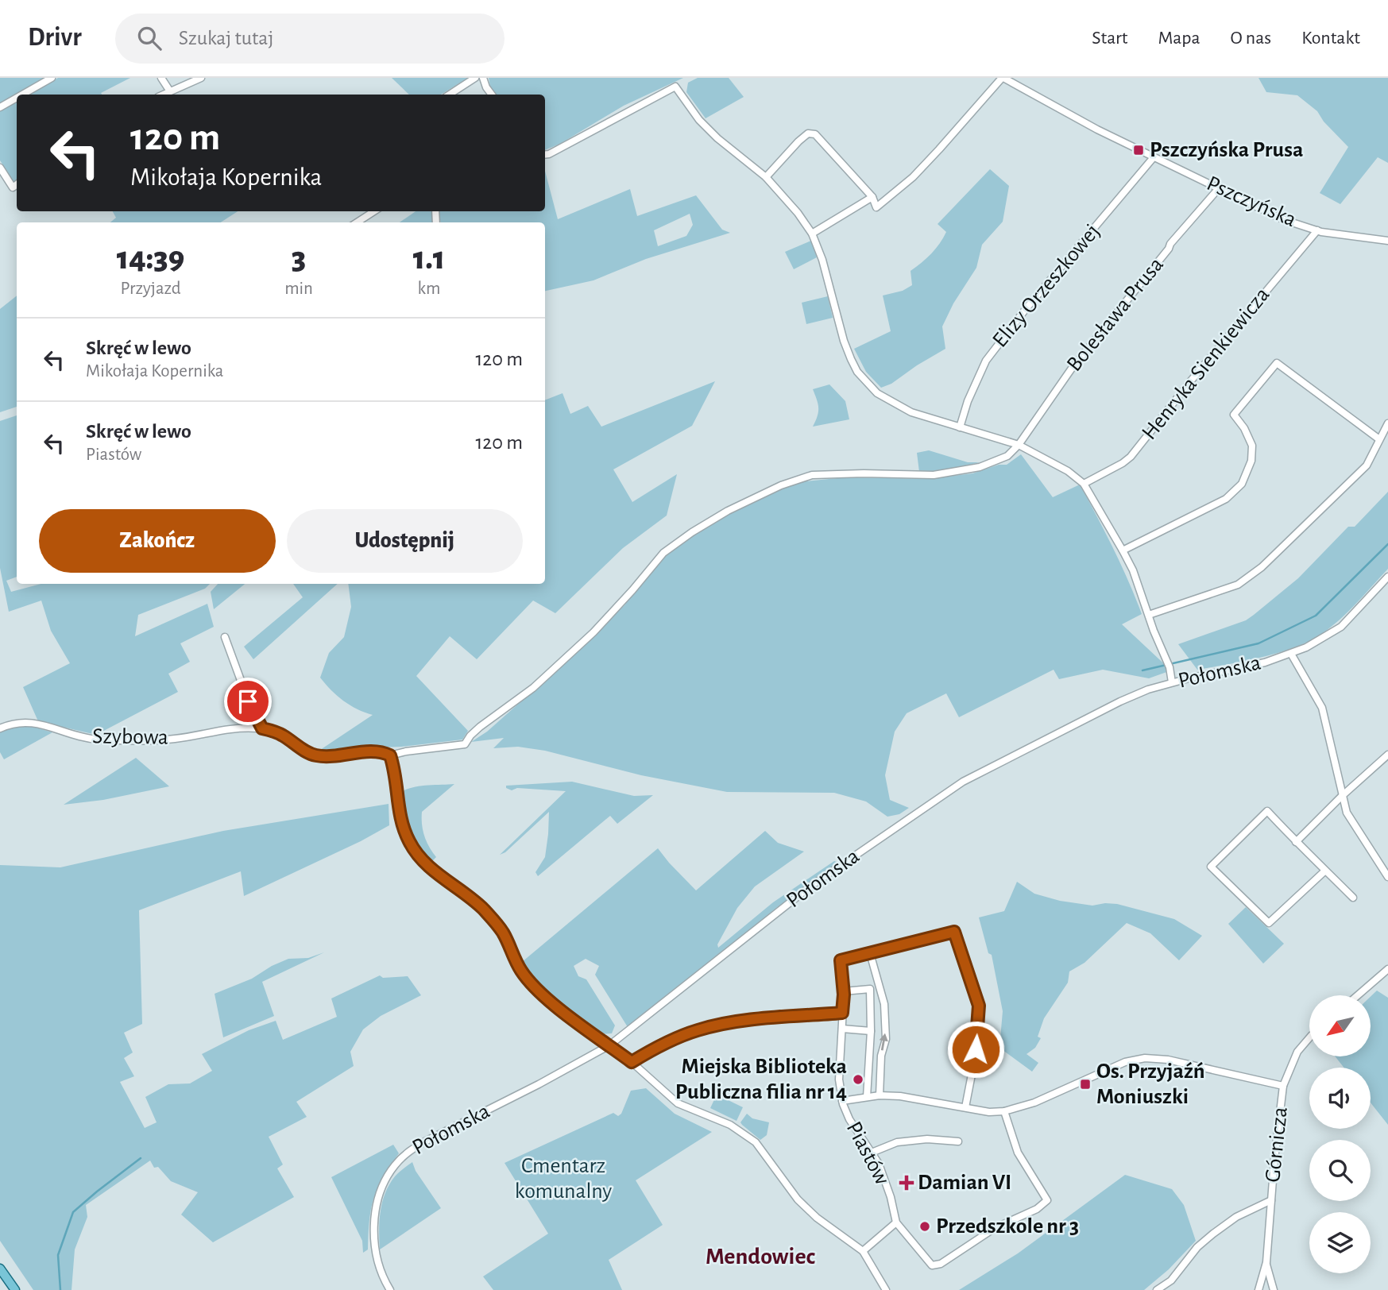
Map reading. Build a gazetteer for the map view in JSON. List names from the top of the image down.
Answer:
{
  "streets": {
    "street": [
      "Pszczyńska",
      "Elizy Orzeszkowej",
      "Bolesława Prusa",
      "Henryka Sienkiewicza",
      "Połomska",
      "Szybowa",
      "Górnicza",
      "Piastów"
    ]
  },
  "crossings": [
    ["Pszczyńska", "Elizy Orzeszkowej"],
    ["Pszczyńska", "Bolesława Prusa"],
    ["Pszczyńska", "Henryka Sienkiewicza"],
    ["Bolesława Prusa", "Szybowa"]
  ],
  "districts": ["Mendowiec"],
  "parks": ["Cmentarz komunalny"],
  "places": {
    "transit": ["Pszczyńska Prusa", "Os. Przyjaźń Moniuszki"],
    "other": ["Miejska Biblioteka Publiczna filia nr 14", "Przedszkole nr 3"],
    "health": ["Damian VI"]
  },
  "north": "bottom left",
  "page": {
    "header": "Drivr",
    "search": "Szukaj tutaj",
    "nav": [
      "Start",
      "Mapa",
      "O nas",
      "Kontakt"
    ],
    "turn": ["120 m", "Mikołaja Kopernika"],
    "eta": [
      "14:39",
      "Przyjazd",
      "3",
      "min",
      "1.1",
      "km"
    ],
    "list": [
      {
        "name": "Skręć w lewo",
        "note": "Mikołaja Kopernika",
        "value": "120 m"
      },
      {
        "name": "Skręć w lewo",
        "note": "Piastów",
        "value": "120 m"
      }
    ],
    "buttons": ["Zakończ", "Udostępnij"]
  }
}
